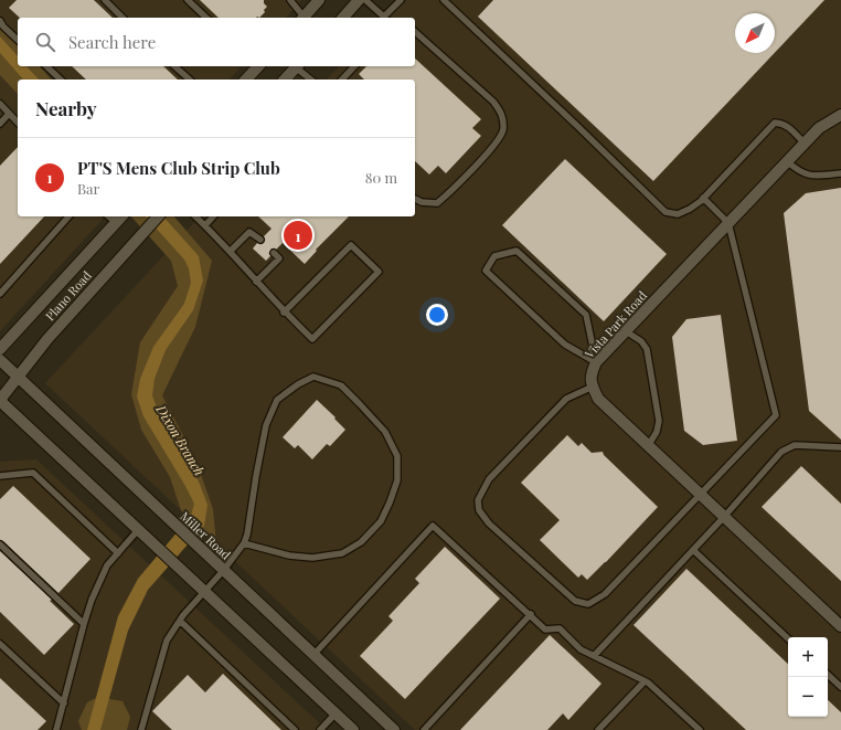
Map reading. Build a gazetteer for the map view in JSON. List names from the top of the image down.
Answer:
{
  "streets": {
    "main road": ["Plano Road", "Vista Park Road", "Miller Road"]
  },
  "crossings": [
    ["Plano Road", "Miller Road"]
  ],
  "water": ["Dixon Branch"],
  "north": "bottom left",
  "page": {
    "search": "Search here",
    "heading": "Nearby",
    "list": [
      {
        "mark": "1",
        "name": "PT'S Mens Club Strip Club",
        "note": "Bar",
        "value": "80 m"
      }
    ],
    "pins": "1",
    "map_buttons": ["+", "−"]
  }
}
